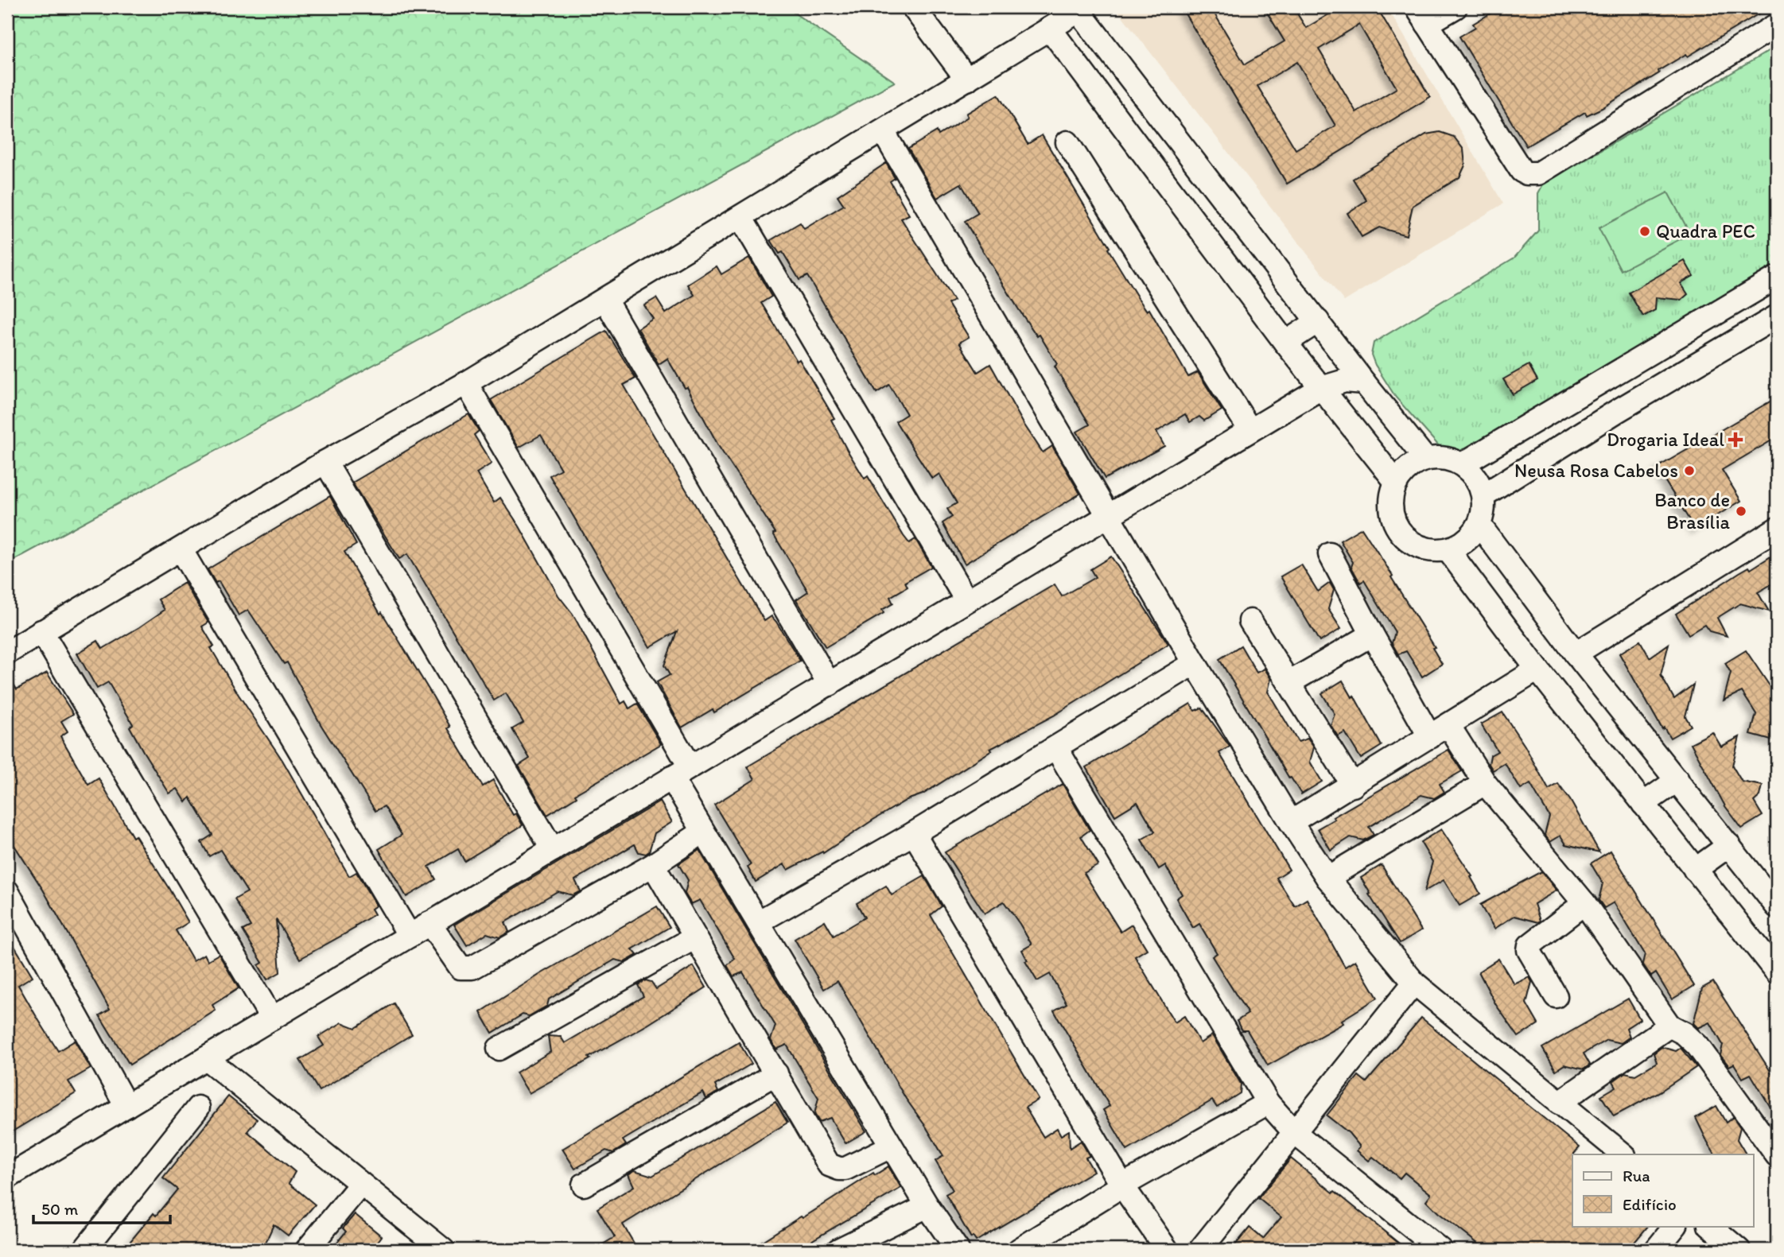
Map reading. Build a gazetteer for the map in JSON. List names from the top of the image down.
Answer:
{
  "places": {
    "other": ["Quadra PEC", "Neusa Rosa Cabelos", "Banco de Brasília"],
    "health": ["Drogaria Ideal"]
  },
  "legend": ["Rua", "Edifício"],
  "scale_bar": "50 m"
}
